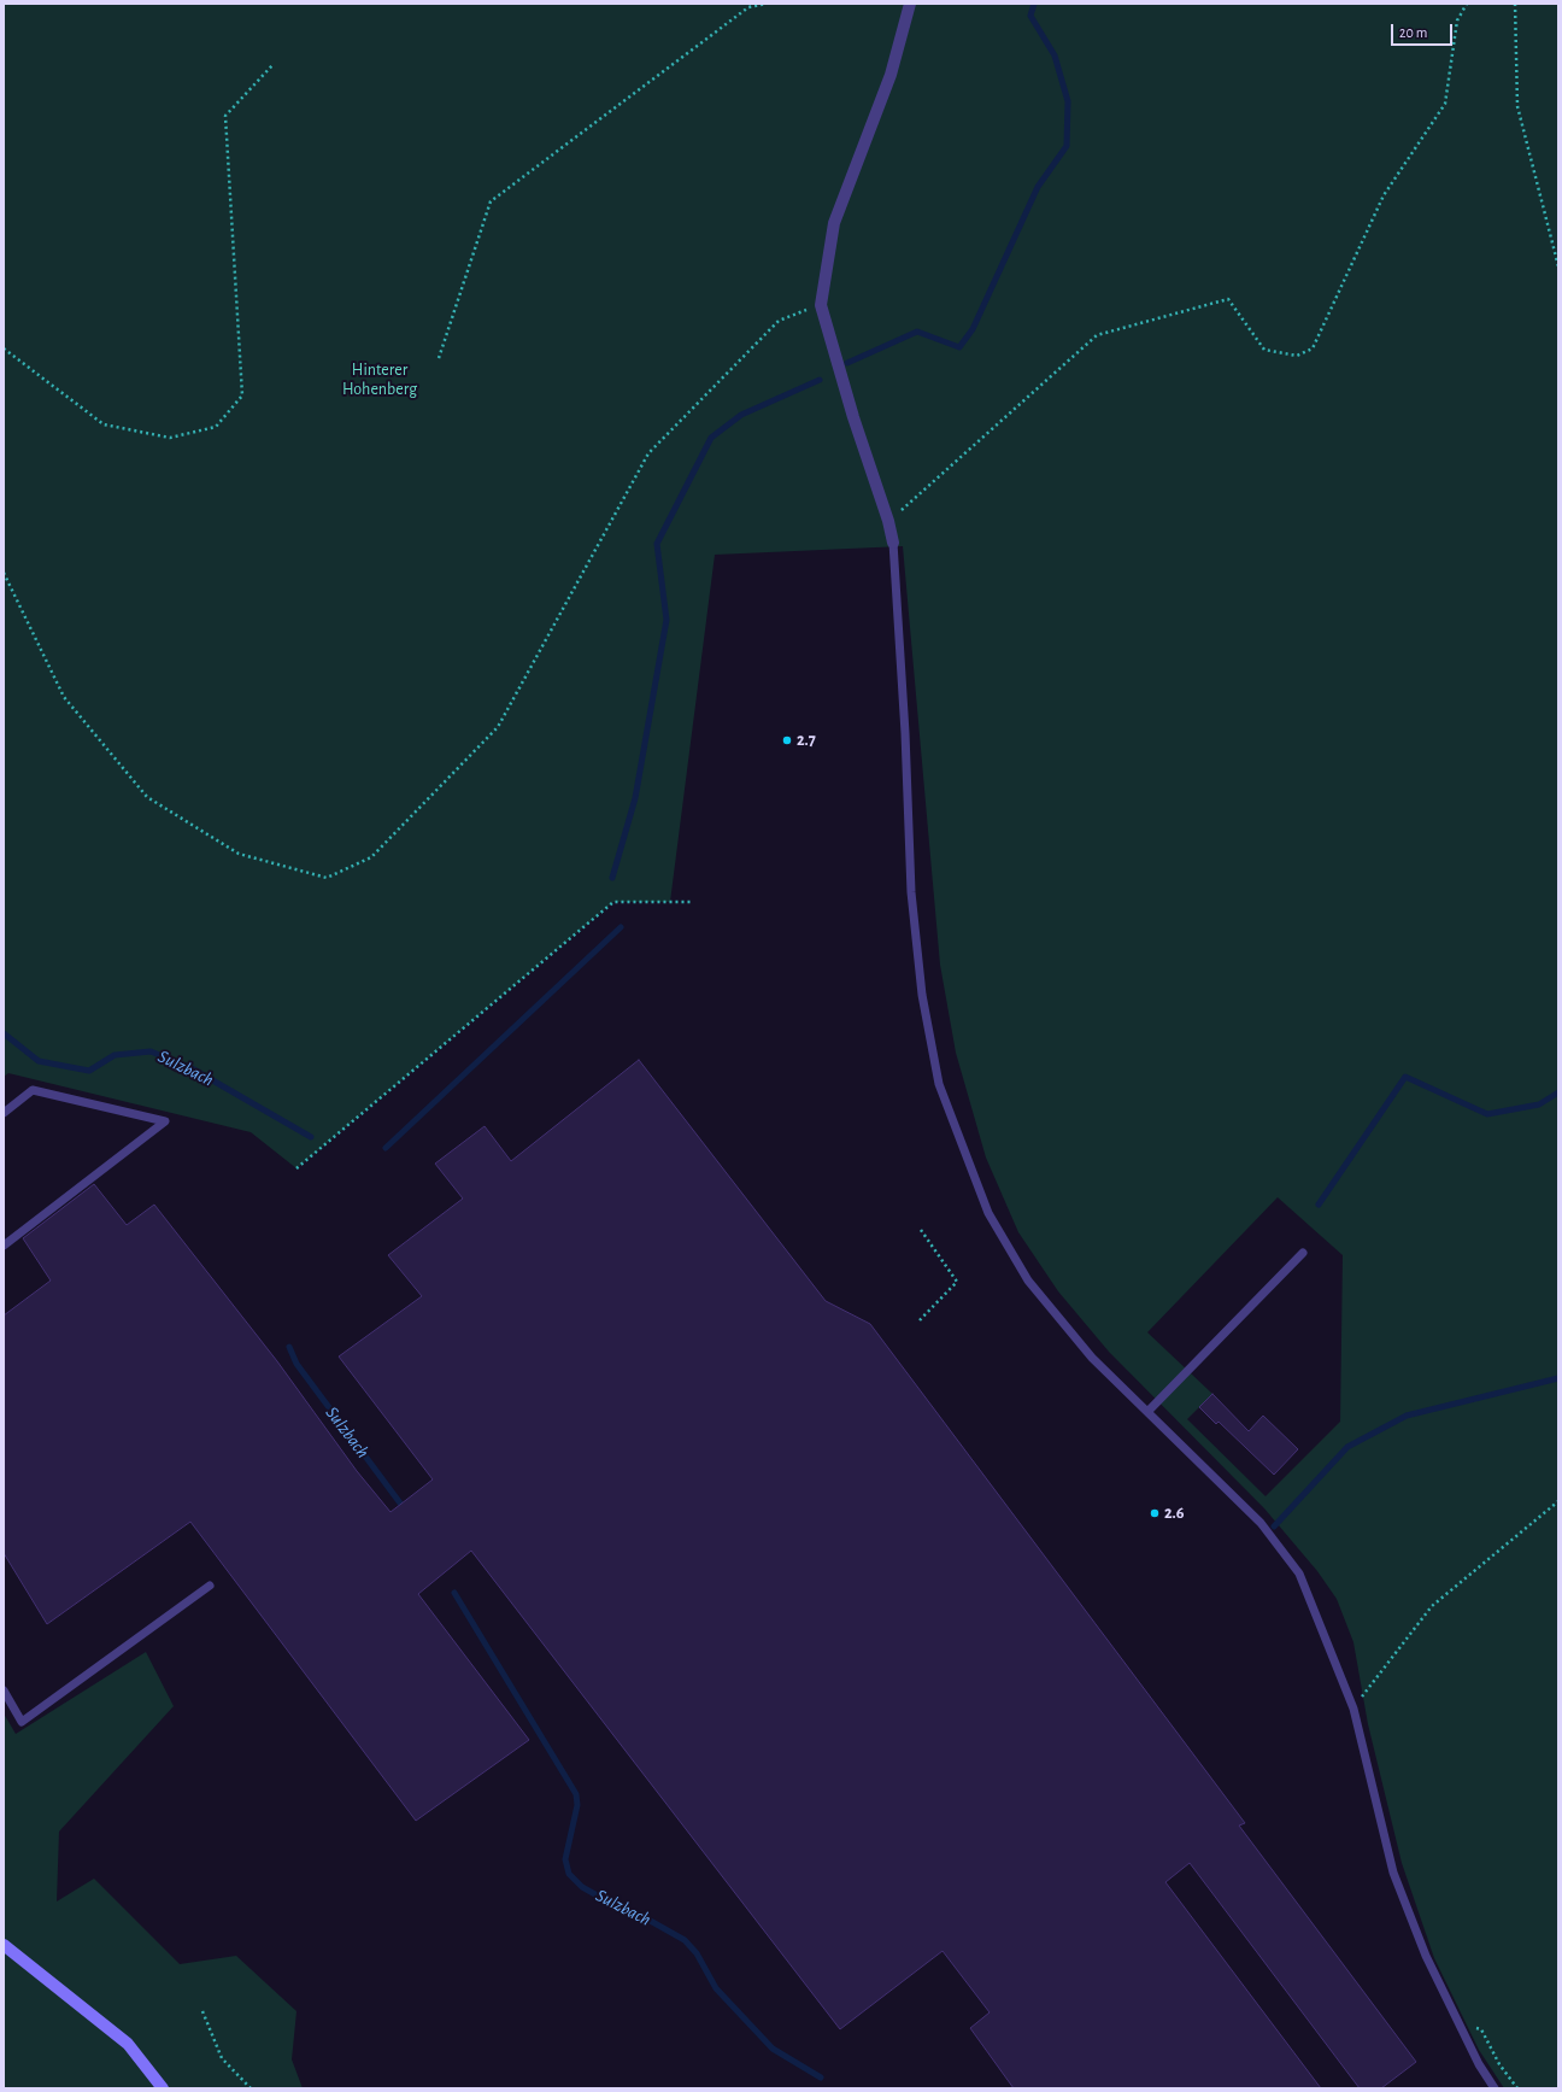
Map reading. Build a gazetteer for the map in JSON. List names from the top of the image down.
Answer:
{
  "water": ["Sulzbach"],
  "parks": ["Hinterer Hohenberg"],
  "places": ["2.7", "2.6"],
  "scale_bar": "20 m"
}
